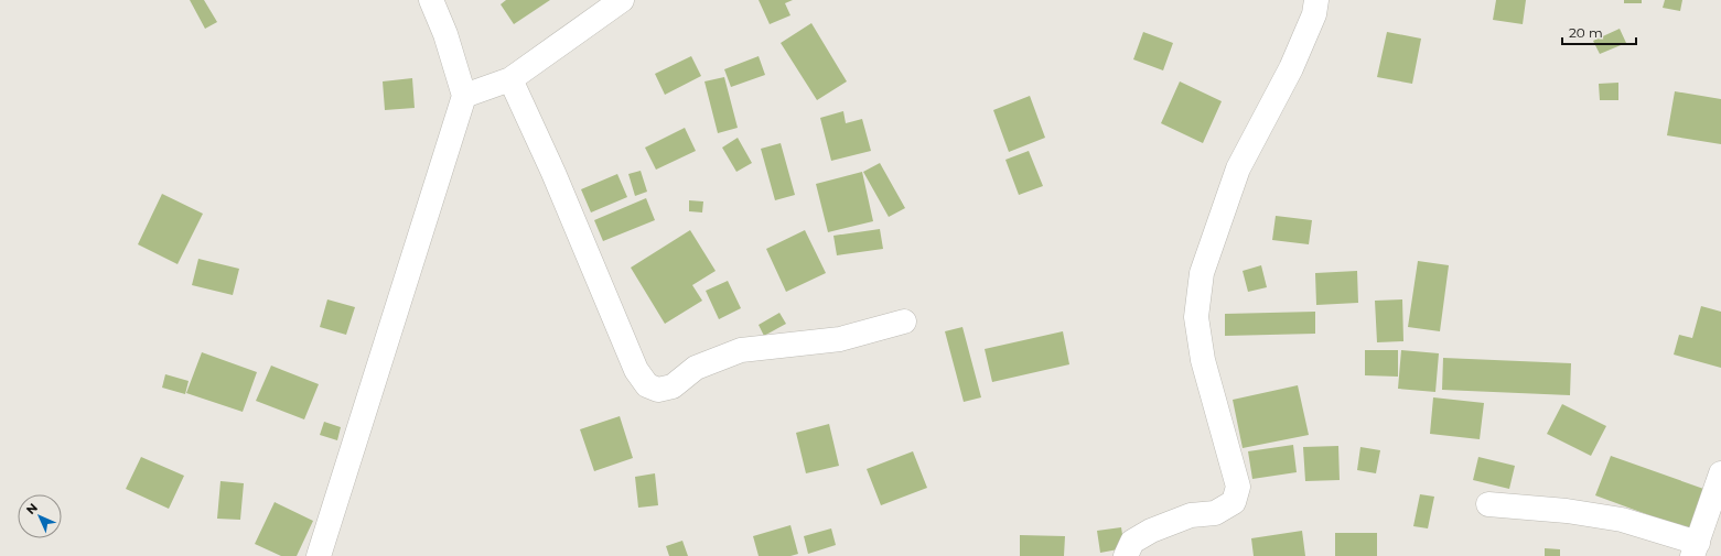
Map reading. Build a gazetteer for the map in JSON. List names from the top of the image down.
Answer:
{
  "scale_bar": "20 m",
  "north": "top left"
}
